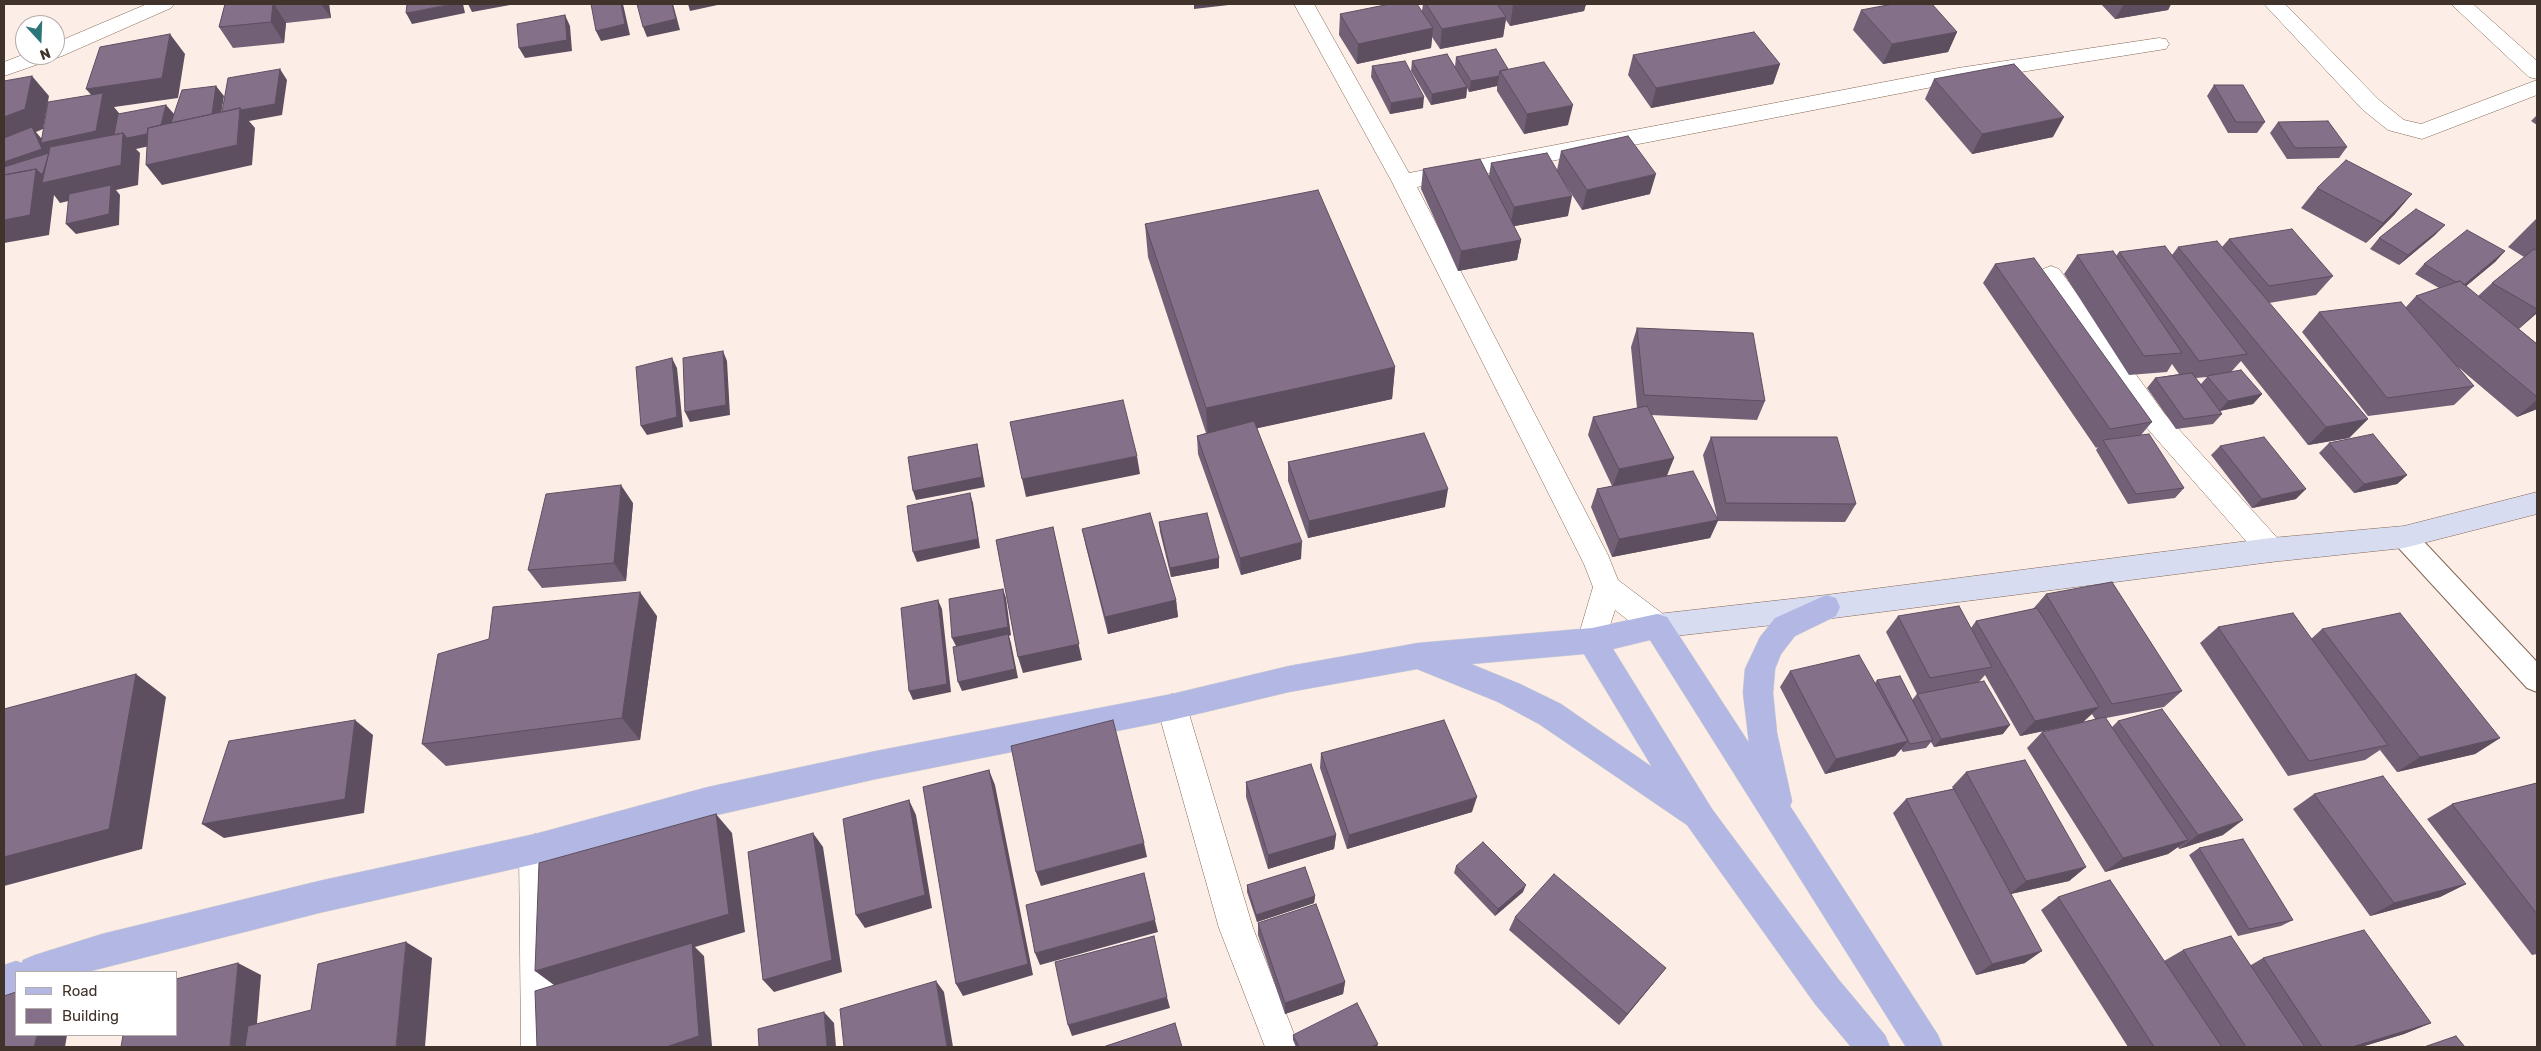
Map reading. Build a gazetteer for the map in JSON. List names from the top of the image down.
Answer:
{
  "legend": ["Road", "Building"],
  "north": "bottom"
}
